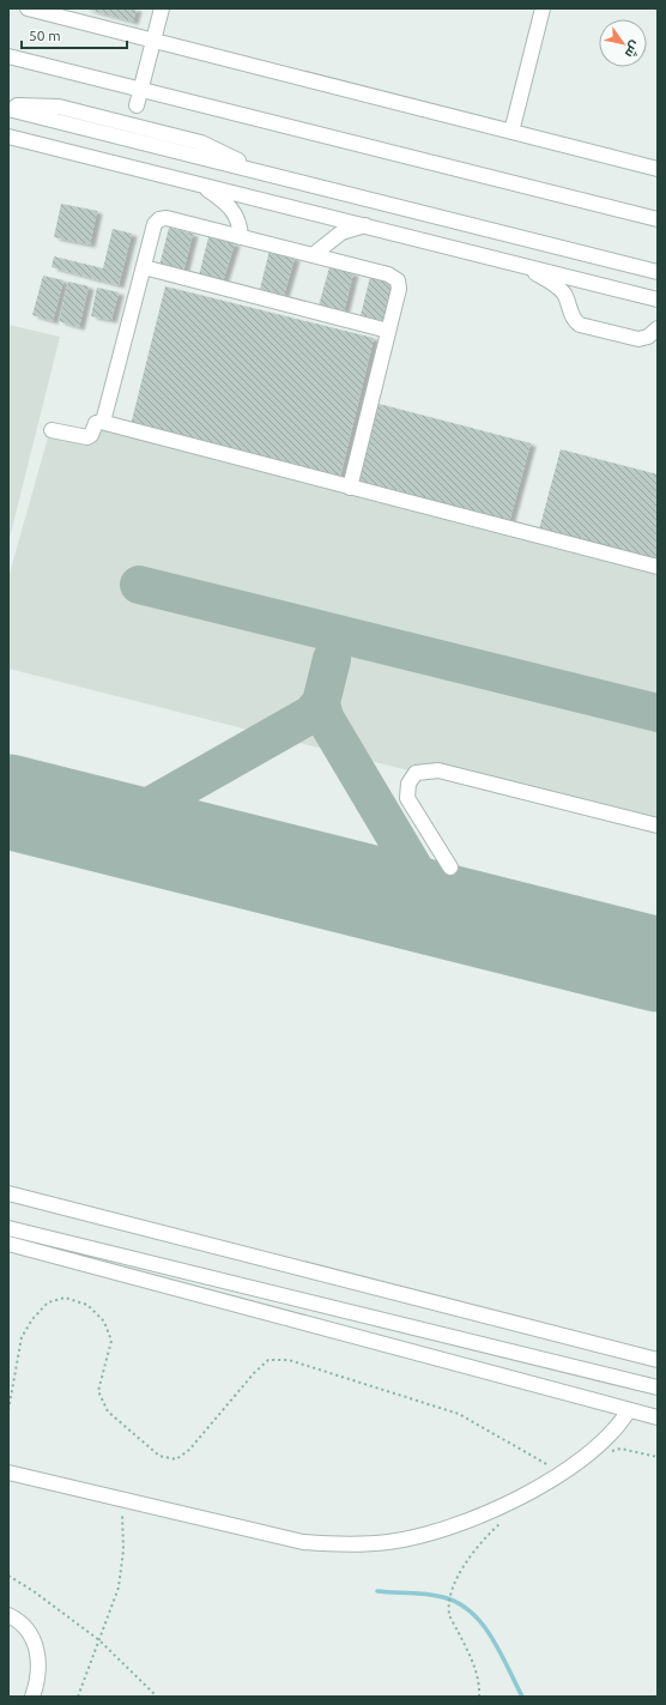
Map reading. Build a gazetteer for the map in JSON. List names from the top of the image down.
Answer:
{
  "scale_bar": "50 m",
  "north": "bottom right"
}
